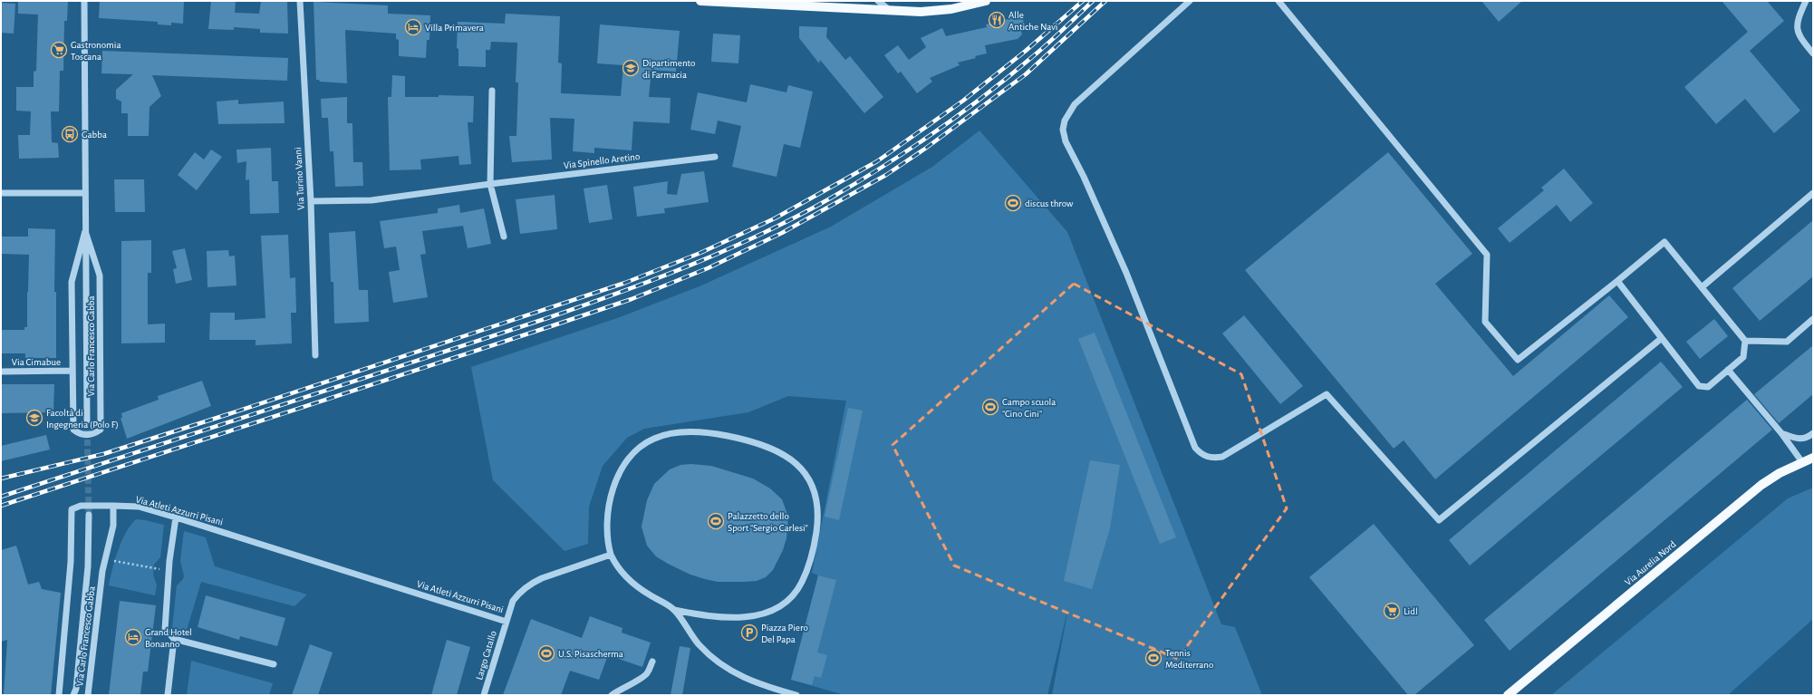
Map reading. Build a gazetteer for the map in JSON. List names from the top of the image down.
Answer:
{
  "streets": {
    "main road": ["Via Aurelia Nord"],
    "street": [
      "Via Spinello Aretino",
      "Via Turino Vanni",
      "Via Carlo Francesco Gabba",
      "Via Cimabue",
      "Via Atleti Azzurri Pisani",
      "Largo Catallo"
    ]
  },
  "crossings": [
    ["Via Spinello Aretino", "Via Turino Vanni"],
    ["Via Carlo Francesco Gabba", "Via Cimabue"],
    ["Via Carlo Francesco Gabba", "Via Atleti Azzurri Pisani"],
    ["Via Atleti Azzurri Pisani", "Largo Catallo"]
  ],
  "places": {
    "restaurant": ["Alle Antiche Navi"],
    "hotel": ["Villa Primavera", "Grand Hotel Bonanno"],
    "supermarket": ["Gastronomia Toscana", "Lidl"],
    "school or university": ["Dipartimento di Farmacia", "Facoltà di Ingegneria (Polo F)"],
    "bus stop": ["Gabba"],
    "sports": [
      "discus throw",
      "Campo scuola \"Cino Cini\"",
      "Palazzetto dello Sport \"Sergio Carlesi\"",
      "U.S. Pisascherma",
      "Tennis Mediterrano"
    ],
    "parking": ["Piazza Piero Del Papa"]
  }
}
